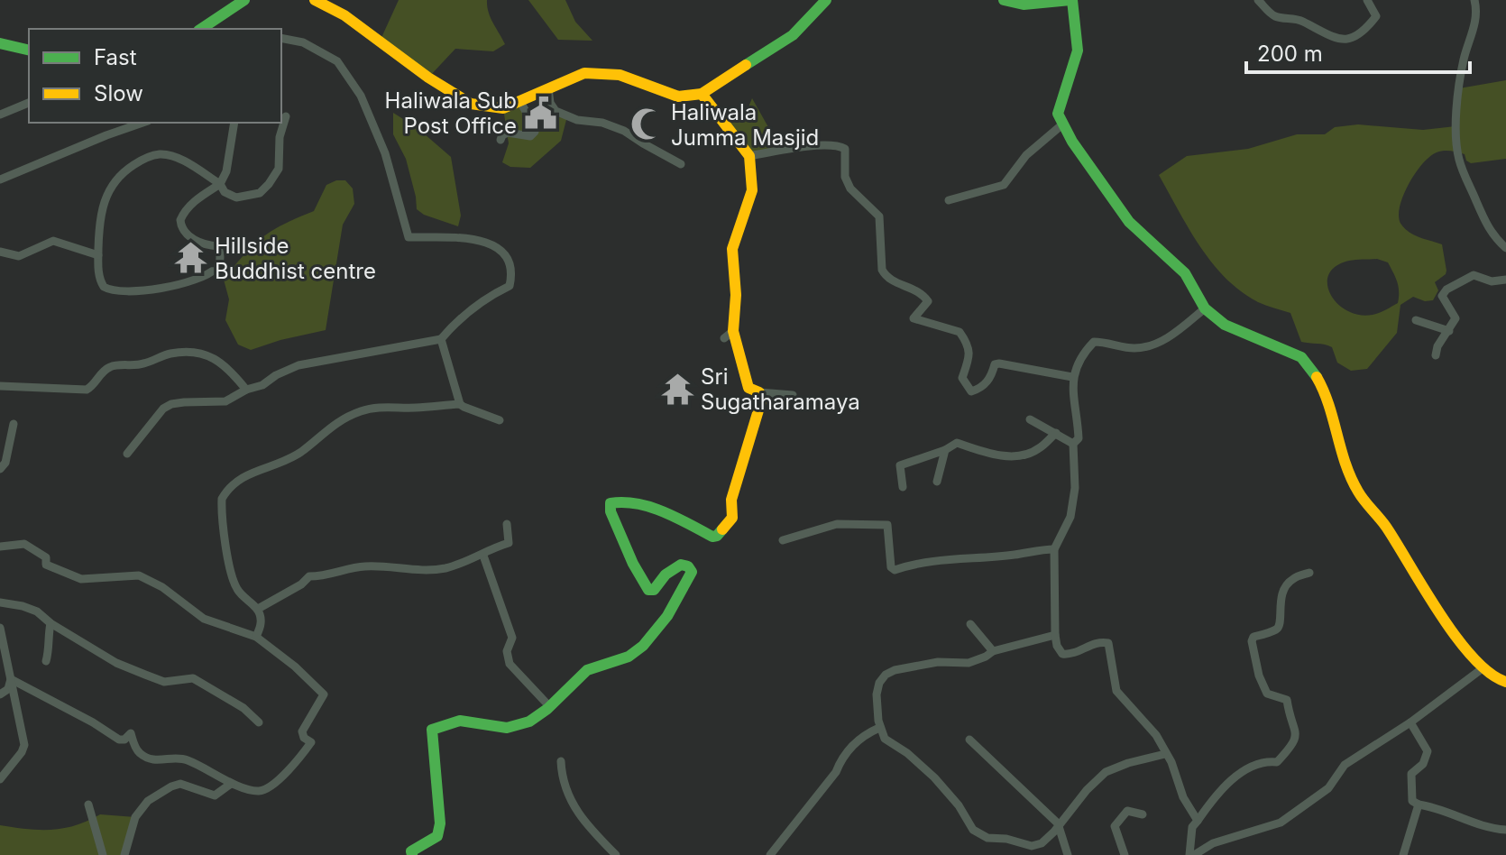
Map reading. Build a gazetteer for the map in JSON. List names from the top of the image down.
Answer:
{
  "places": {
    "public building": ["Haliwala Sub Post Office"],
    "mosque": ["Haliwala Jumma Masjid"],
    "temple": ["Hillside Buddhist centre", "Sri Sugatharamaya"]
  },
  "legend": ["Fast", "Slow"],
  "scale_bar": "200 m"
}
